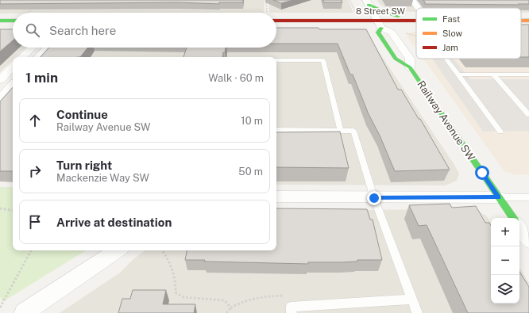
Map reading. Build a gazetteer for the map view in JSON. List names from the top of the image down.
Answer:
{
  "streets": {
    "main road": ["8 Street SW", "Railway Avenue SW"]
  },
  "crossings": [
    ["8 Street SW", "Railway Avenue SW"]
  ],
  "legend": ["Fast", "Slow", "Jam"],
  "page": {
    "search": "Search here",
    "heading": ["1 min", "Walk · 60 m"],
    "list": [
      ["Continue", "Railway Avenue SW", "10 m"],
      ["Turn right", "Mackenzie Way SW", "50 m"],
      "Arrive at destination"
    ],
    "map_buttons": ["+", "−"]
  }
}
